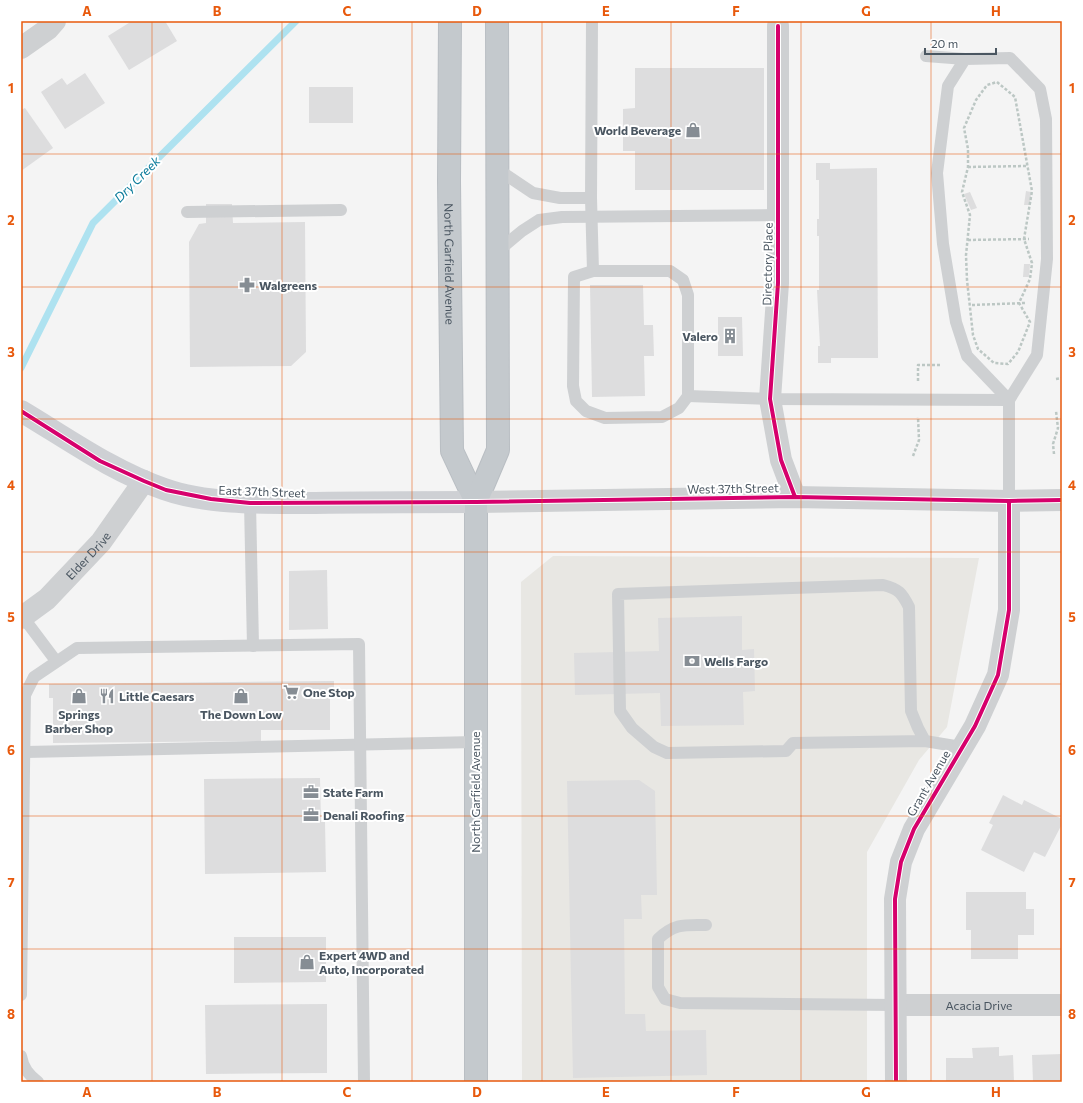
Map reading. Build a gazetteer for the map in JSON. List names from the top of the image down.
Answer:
{
  "streets": {
    "highway": ["North Garfield Avenue"],
    "main road": ["East 37th Street"],
    "street": [
      "Directory Place",
      "West 37th Street",
      "Elder Drive",
      "Grant Avenue",
      "Acacia Drive"
    ]
  },
  "crossings": [
    ["North Garfield Avenue", "West 37th Street"],
    ["North Garfield Avenue", "East 37th Street"],
    ["Directory Place", "West 37th Street"],
    ["West 37th Street", "East 37th Street"],
    ["West 37th Street", "Grant Avenue"],
    ["East 37th Street", "Elder Drive"],
    ["Grant Avenue", "Acacia Drive"]
  ],
  "water": ["Dry Creek"],
  "places": {
    "shop": [
      "World Beverage",
      "Springs Barber Shop",
      "The Down Low",
      "Expert 4WD and Auto, Incorporated"
    ],
    "pharmacy": ["Walgreens"],
    "building": ["Valero"],
    "bank": ["Wells Fargo"],
    "supermarket": ["One Stop"],
    "restaurant": ["Little Caesars"],
    "office": ["State Farm", "Denali Roofing"]
  },
  "scale_bar": "20 m",
  "grid": {
    "columns": [
      "A",
      "B",
      "C",
      "D",
      "E",
      "F",
      "G",
      "H"
    ],
    "rows": [
      "1",
      "2",
      "3",
      "4",
      "5",
      "6",
      "7",
      "8"
    ]
  }
}
